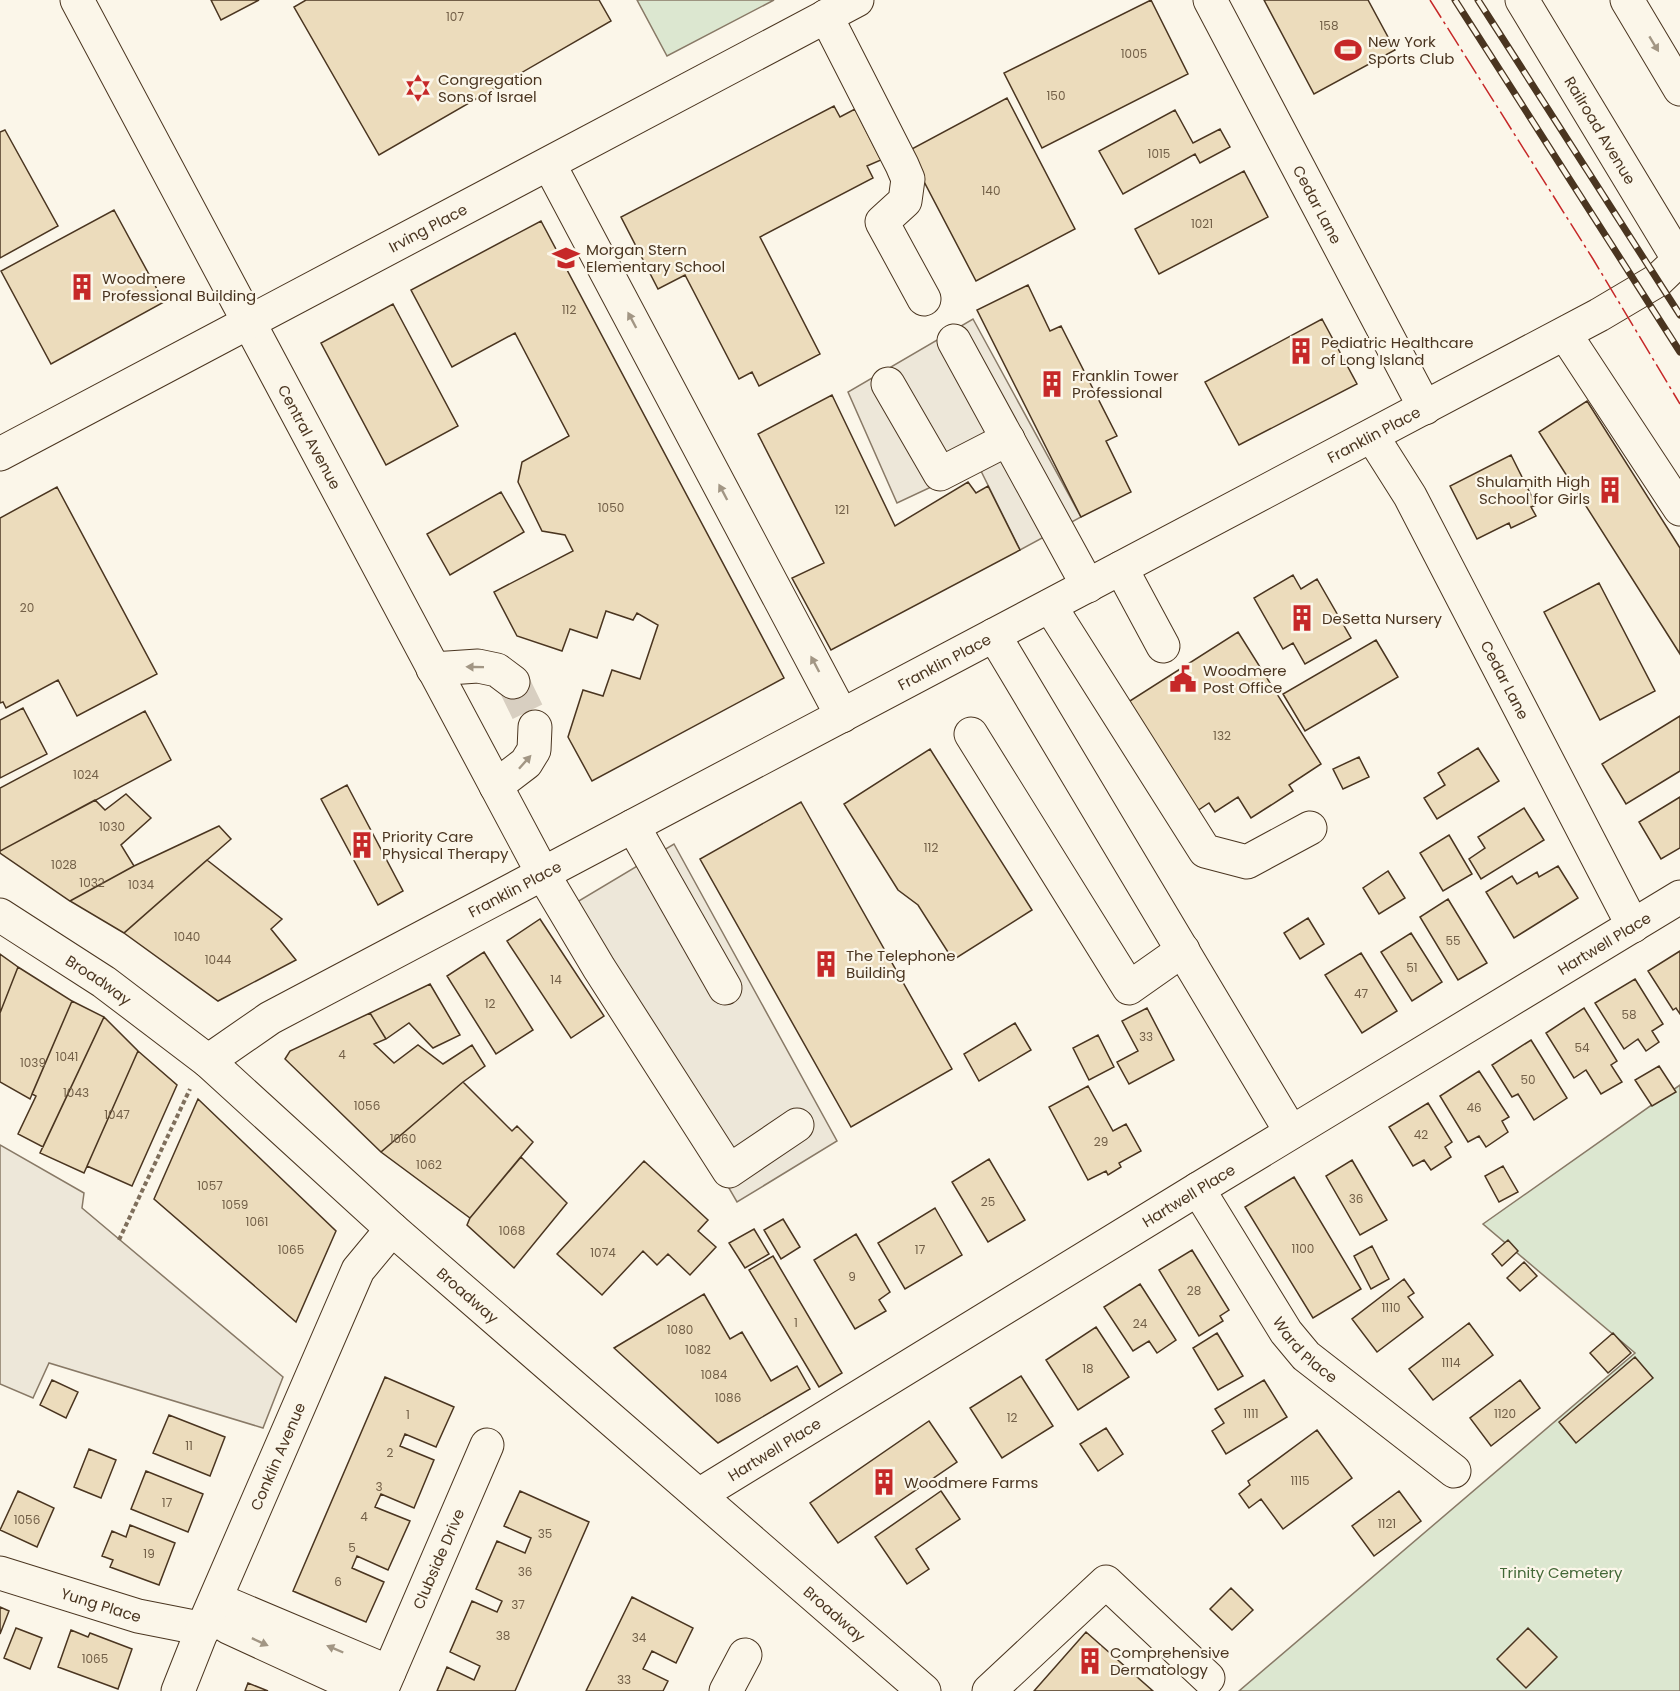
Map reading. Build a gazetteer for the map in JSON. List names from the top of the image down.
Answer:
{
  "streets": {
    "street": [
      "Railroad Avenue",
      "Cedar Lane",
      "Irving Place",
      "Franklin Place",
      "Central Avenue",
      "Hartwell Place",
      "Broadway",
      "Ward Place",
      "Conklin Avenue",
      "Clubside Drive",
      "Yung Place"
    ]
  },
  "crossings": [
    ["Railroad Avenue", "Franklin Place"],
    ["Cedar Lane", "Franklin Place"],
    ["Cedar Lane", "Hartwell Place"],
    ["Irving Place", "Central Avenue"],
    ["Franklin Place", "Central Avenue"],
    ["Franklin Place", "Broadway"],
    ["Hartwell Place", "Broadway"],
    ["Hartwell Place", "Ward Place"],
    ["Broadway", "Conklin Avenue"],
    ["Conklin Avenue", "Clubside Drive"],
    ["Conklin Avenue", "Yung Place"],
    ["Clubside Drive", "Yung Place"]
  ],
  "parks": ["Trinity Cemetery"],
  "places": {
    "sports": ["New York Sports Club"],
    "synagogue": ["Congregation Sons of Israel"],
    "school or university": ["Morgan Stern Elementary School"],
    "building": [
      "Woodmere Professional Building",
      "Pediatric Healthcare of Long Island",
      "Franklin Tower Professional",
      "Shulamith High School for Girls",
      "DeSetta Nursery",
      "Priority Care Physical Therapy",
      "The Telephone Building",
      "Woodmere Farms",
      "Comprehensive Dermatology"
    ],
    "public building": ["Woodmere Post Office"]
  },
  "house_numbers": [
    "107",
    "158",
    "1005",
    "150",
    "1015",
    "140",
    "1021",
    "112",
    "1050",
    "121",
    "20",
    "132",
    "1024",
    "1030",
    "112",
    "1028",
    "1032",
    "1034",
    "1040",
    "55",
    "1044",
    "51",
    "14",
    "47",
    "12",
    "58",
    "33",
    "54",
    "4",
    "1041",
    "1039",
    "50",
    "1043",
    "1056",
    "46",
    "1047",
    "42",
    "1060",
    "29",
    "1062",
    "1057",
    "36",
    "25",
    "1059",
    "1061",
    "1068",
    "1100",
    "1065",
    "17",
    "1074",
    "9",
    "28",
    "1110",
    "1",
    "24",
    "1080",
    "1082",
    "1114",
    "18",
    "1084",
    "1086",
    "1111",
    "1120",
    "1",
    "12",
    "11",
    "2",
    "1115",
    "3",
    "17",
    "4",
    "1056",
    "1121",
    "35",
    "5",
    "19",
    "36",
    "6",
    "37",
    "38",
    "34",
    "1065",
    "33"
  ]
}
